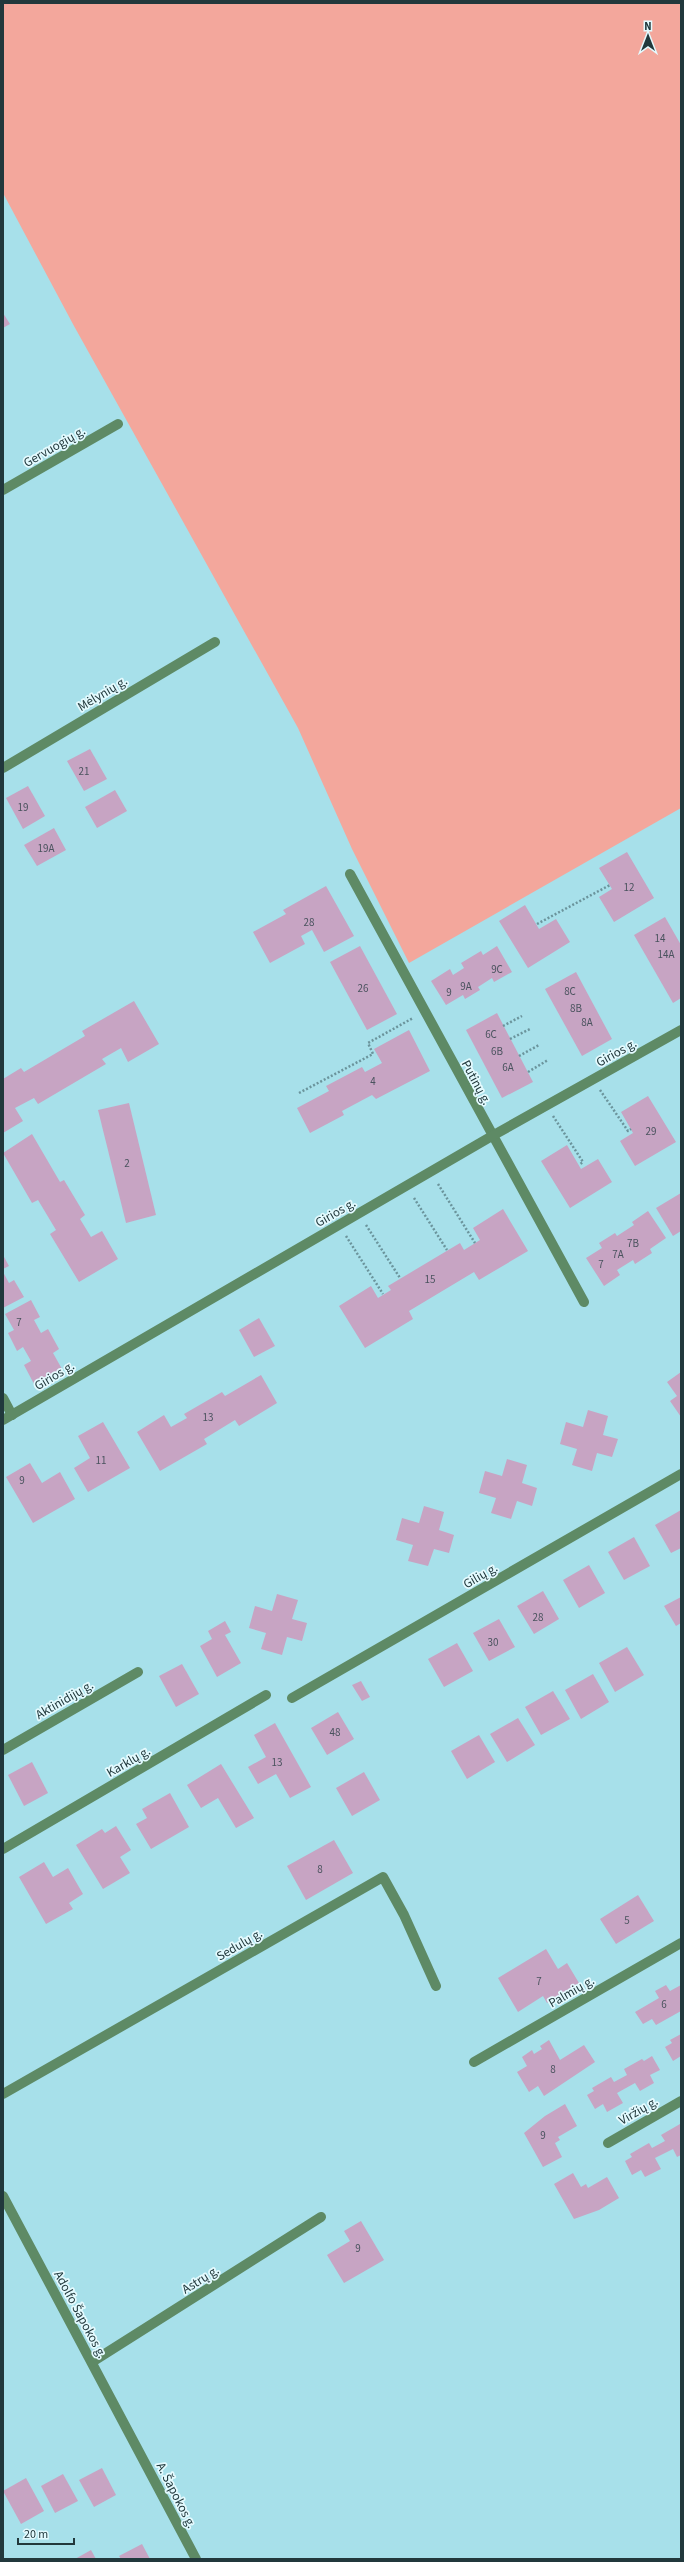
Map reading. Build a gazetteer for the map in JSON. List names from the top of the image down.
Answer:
{
  "streets": {
    "street": [
      "Gervuogių g.",
      "Mėlynių g.",
      "Girios g.",
      "Putinų g.",
      "Gilių g.",
      "Aktinidijų g.",
      "Karklų g.",
      "Sedulų g.",
      "Palmių g.",
      "Viržių g.",
      "Astrų g.",
      "Adolfo Šapokos g.",
      "A. Šapokos g."
    ]
  },
  "crossings": [
    ["Girios g.", "Putinų g."],
    ["Astrų g.", "Adolfo Šapokos g."],
    ["Adolfo Šapokos g.", "A. Šapokos g."]
  ],
  "house_numbers": [
    "21",
    "19",
    "19A",
    "12",
    "28",
    "14",
    "14A",
    "9C",
    "9A",
    "26",
    "8C",
    "9",
    "8B",
    "8A",
    "6C",
    "6B",
    "6A",
    "4",
    "29",
    "2",
    "7B",
    "7A",
    "7",
    "15",
    "7",
    "13",
    "11",
    "9",
    "28",
    "30",
    "48",
    "13",
    "8",
    "5",
    "7",
    "6",
    "8",
    "9",
    "9"
  ],
  "scale_bar": "20 m",
  "north": "top"
}
